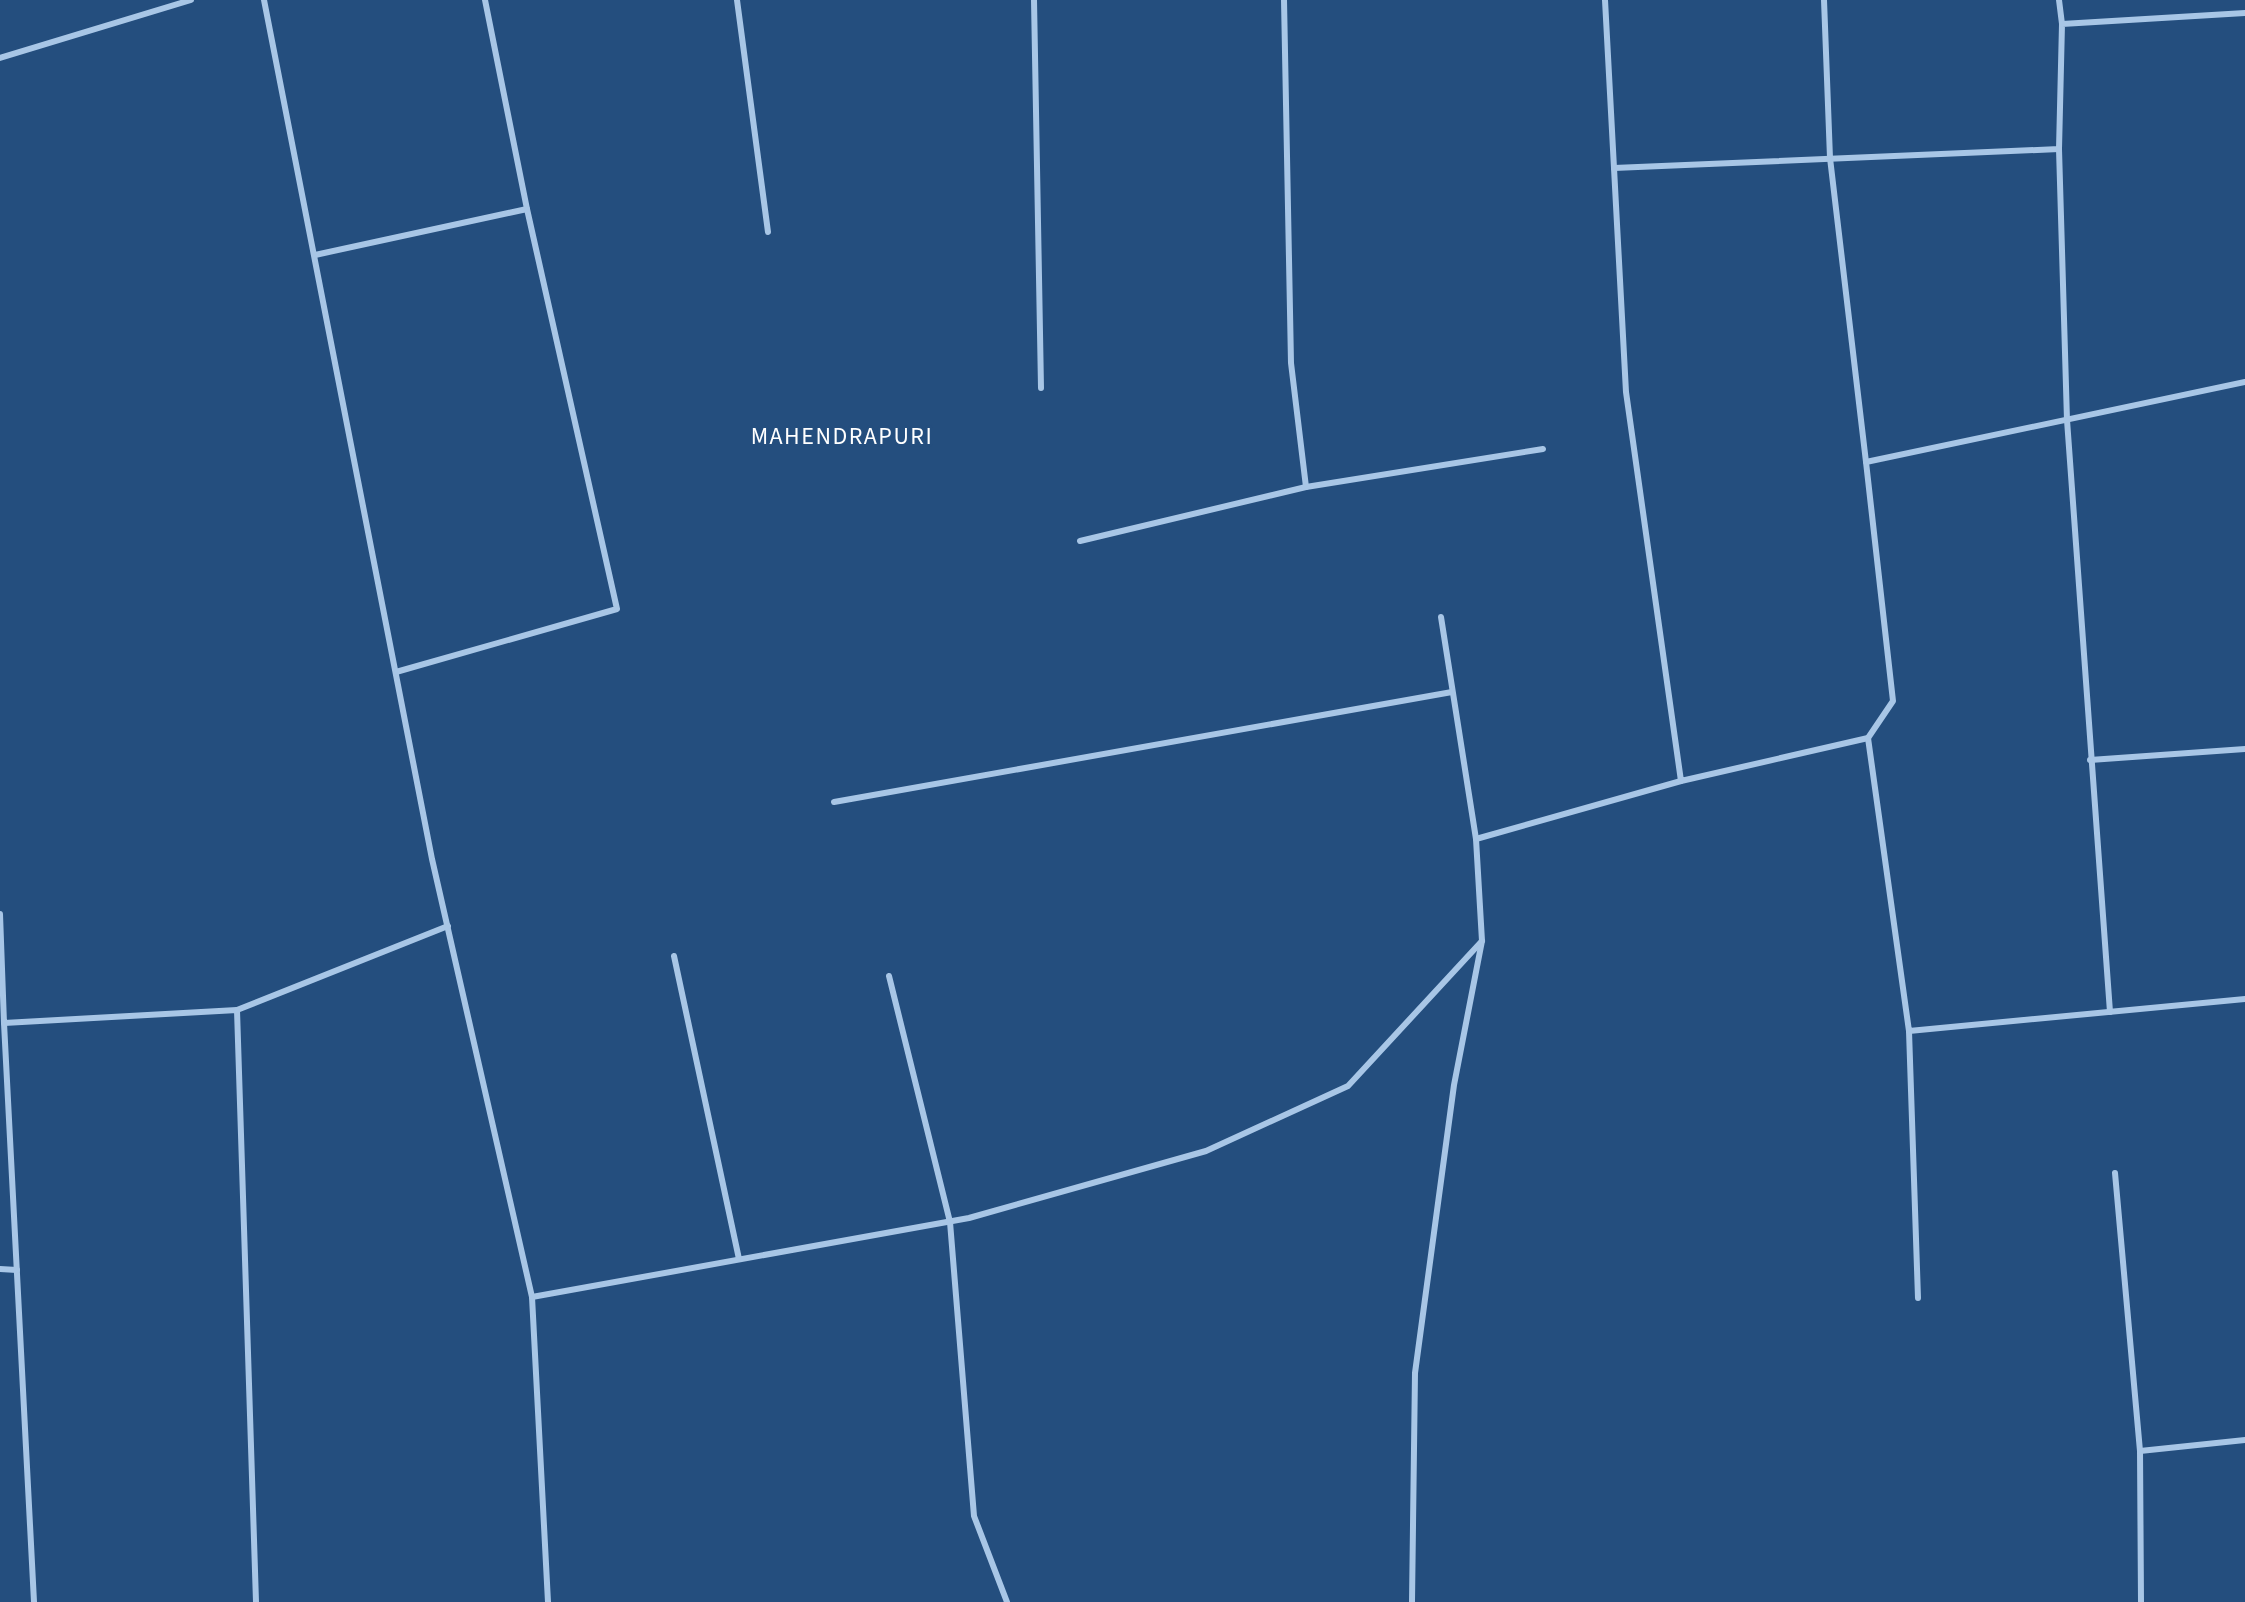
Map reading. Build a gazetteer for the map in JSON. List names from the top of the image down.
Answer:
{
  "districts": ["MAHENDRAPURI"]
}
